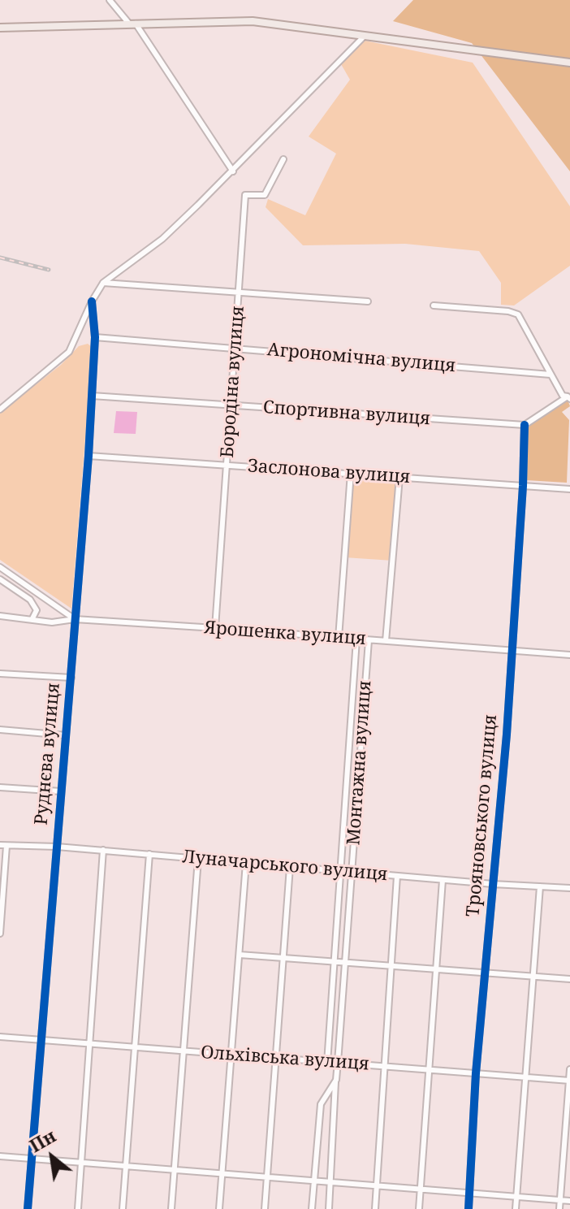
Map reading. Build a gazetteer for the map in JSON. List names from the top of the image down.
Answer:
{
  "streets": {
    "street": [
      "Агрономічна вулиця",
      "Бородіна вулиця",
      "Спортивна вулиця",
      "Заслонова вулиця",
      "Ярошенка вулиця",
      "Руднєва вулиця",
      "Монтажна вулиця",
      "Трояновського вулиця",
      "Луначарського вулиця",
      "Ольхівська вулиця"
    ]
  },
  "crossings": [
    ["Агрономічна вулиця", "Бородіна вулиця"],
    ["Агрономічна вулиця", "Руднєва вулиця"],
    ["Бородіна вулиця", "Спортивна вулиця"],
    ["Бородіна вулиця", "Заслонова вулиця"],
    ["Бородіна вулиця", "Ярошенка вулиця"],
    ["Спортивна вулиця", "Руднєва вулиця"],
    ["Спортивна вулиця", "Трояновського вулиця"],
    ["Заслонова вулиця", "Руднєва вулиця"],
    ["Заслонова вулиця", "Трояновського вулиця"],
    ["Ярошенка вулиця", "Руднєва вулиця"],
    ["Ярошенка вулиця", "Монтажна вулиця"],
    ["Ярошенка вулиця", "Трояновського вулиця"],
    ["Руднєва вулиця", "Луначарського вулиця"],
    ["Руднєва вулиця", "Ольхівська вулиця"],
    ["Монтажна вулиця", "Луначарського вулиця"],
    ["Монтажна вулиця", "Ольхівська вулиця"],
    ["Трояновського вулиця", "Луначарського вулиця"],
    ["Трояновського вулиця", "Ольхівська вулиця"]
  ],
  "north": "top left"
}
